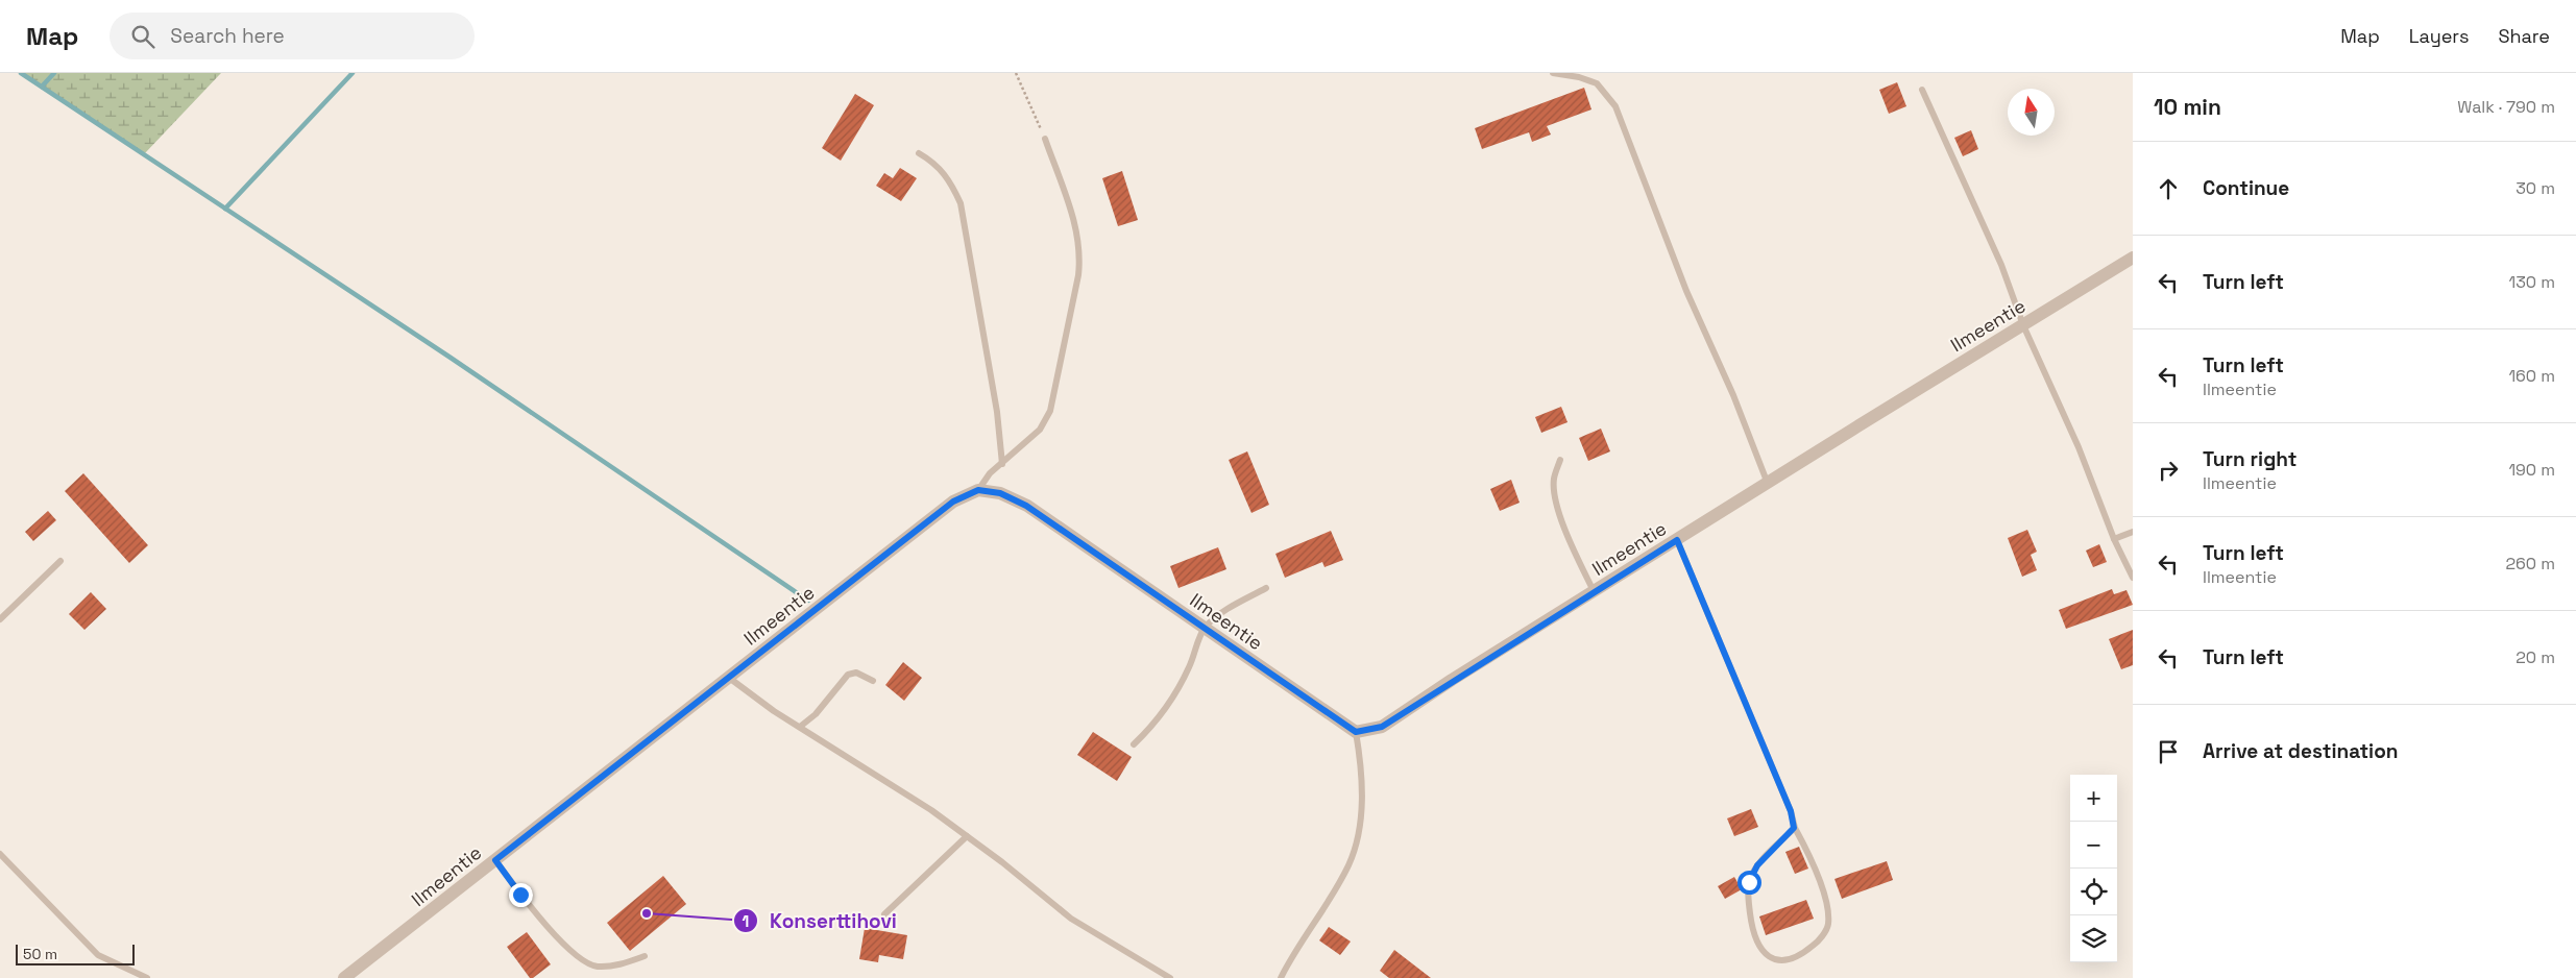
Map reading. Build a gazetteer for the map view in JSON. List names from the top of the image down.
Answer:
{
  "streets": {
    "street": ["Ilmeentie"]
  },
  "places": ["Konserttihovi"],
  "scale_bar": "50 m",
  "north": "top",
  "page": {
    "header": "Map",
    "search": "Search here",
    "nav": ["Map", "Layers", "Share"],
    "heading": ["10 min", "Walk · 790 m"],
    "list": [
      ["Continue", "30 m"],
      ["Turn left", "130 m"],
      ["Turn left", "Ilmeentie", "160 m"],
      ["Turn right", "Ilmeentie", "190 m"],
      ["Turn left", "Ilmeentie", "260 m"],
      ["Turn left", "20 m"],
      "Arrive at destination"
    ],
    "map_buttons": ["+", "−"],
    "scale": "50 m"
  }
}
